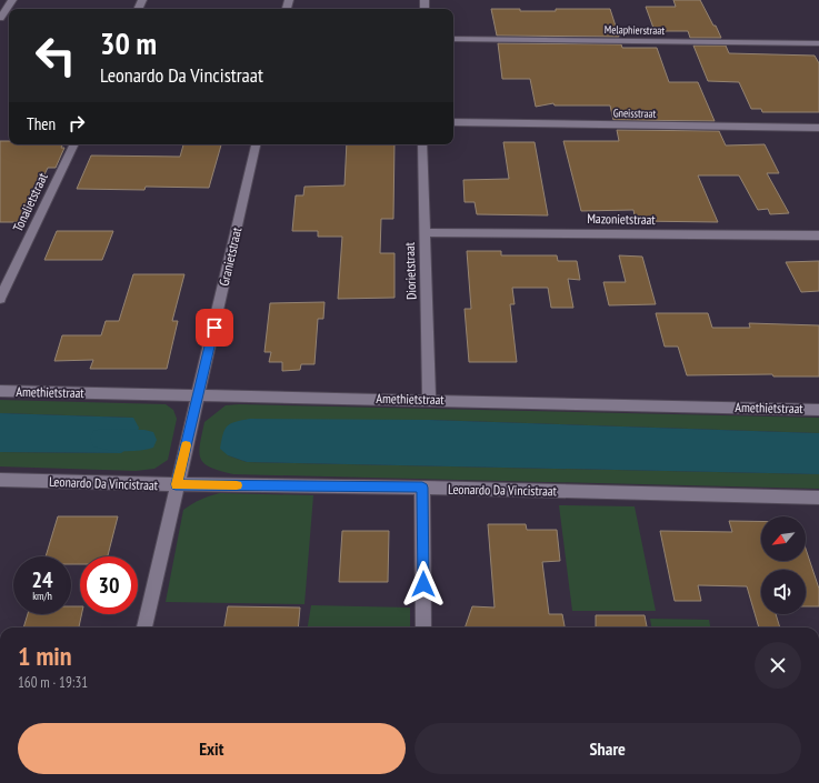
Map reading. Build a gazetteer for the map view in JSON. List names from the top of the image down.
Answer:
{
  "streets": {
    "street": [
      "Melaphierstraat",
      "Gneisstraat",
      "Tonalietstraat",
      "Mazonietstraat",
      "Granietstraat",
      "Diorietstraat",
      "Amethietstraat",
      "Leonardo Da Vincistraat"
    ]
  },
  "crossings": [
    ["Mazonietstraat", "Diorietstraat"],
    ["Granietstraat", "Amethietstraat"],
    ["Granietstraat", "Leonardo Da Vincistraat"],
    ["Diorietstraat", "Amethietstraat"]
  ],
  "north": "bottom left",
  "page": {
    "turn": ["30 m", "Leonardo Da Vincistraat"],
    "then": "Then",
    "speed": "24 km/h",
    "limit": "30",
    "heading": ["1 min", "160 m · 19:31"],
    "buttons": ["Exit", "Share"]
  }
}
